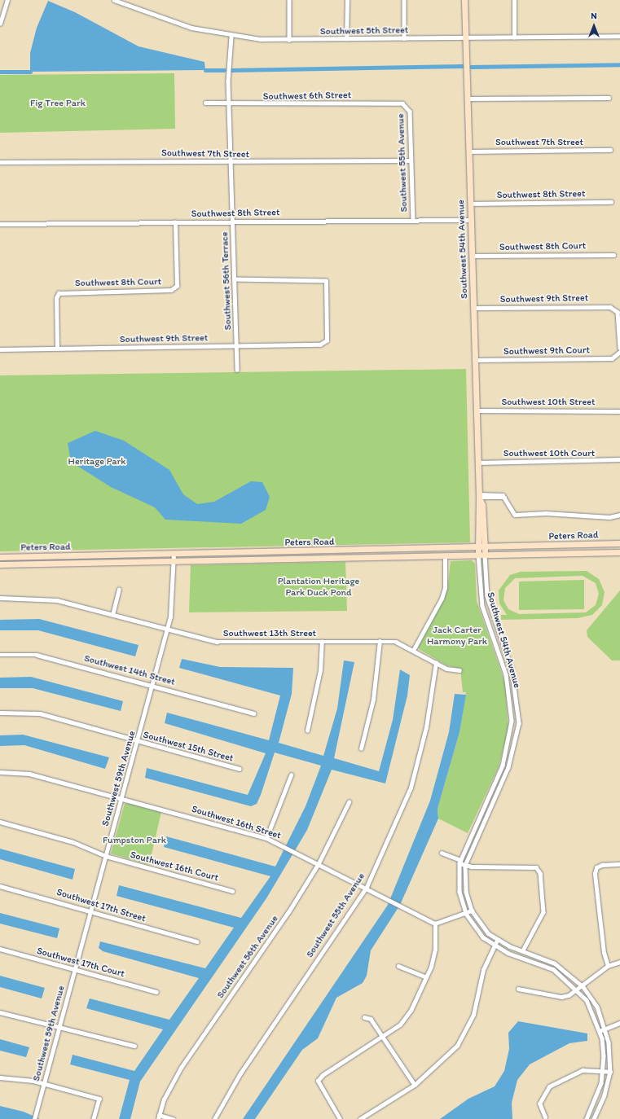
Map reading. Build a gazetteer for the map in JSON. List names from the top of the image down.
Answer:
{
  "streets": {
    "main road": ["Southwest 54th Avenue", "Peters Road"],
    "street": [
      "Southwest 5th Street",
      "Southwest 6th Street",
      "Southwest 7th Street",
      "Southwest 55th Avenue",
      "Southwest 8th Street",
      "Southwest 8th Court",
      "Southwest 56th Terrace",
      "Southwest 9th Street",
      "Southwest 9th Court",
      "Southwest 10th Street",
      "Southwest 10th Court",
      "Southwest 13th Street",
      "Southwest 14th Street",
      "Southwest 15th Street",
      "Southwest 59th Avenue",
      "Southwest 16th Street",
      "Southwest 16th Court",
      "Southwest 17th Street",
      "Southwest 56th Avenue",
      "Southwest 17th Court"
    ]
  },
  "crossings": [
    ["Southwest 5th Street", "Southwest 54th Avenue"],
    ["Southwest 5th Street", "Southwest 56th Terrace"],
    ["Southwest 6th Street", "Southwest 55th Avenue"],
    ["Southwest 6th Street", "Southwest 56th Terrace"],
    ["Southwest 7th Street", "Southwest 55th Avenue"],
    ["Southwest 7th Street", "Southwest 54th Avenue"],
    ["Southwest 7th Street", "Southwest 56th Terrace"],
    ["Southwest 55th Avenue", "Southwest 8th Street"],
    ["Southwest 55th Avenue", "Southwest 13th Street"],
    ["Southwest 55th Avenue", "Southwest 16th Street"],
    ["Southwest 8th Street", "Southwest 8th Court"],
    ["Southwest 8th Street", "Southwest 54th Avenue"],
    ["Southwest 8th Street", "Southwest 56th Terrace"],
    ["Southwest 8th Court", "Southwest 54th Avenue"],
    ["Southwest 8th Court", "Southwest 9th Street"],
    ["Southwest 54th Avenue", "Southwest 9th Street"],
    ["Southwest 54th Avenue", "Southwest 9th Court"],
    ["Southwest 54th Avenue", "Southwest 10th Street"],
    ["Southwest 54th Avenue", "Southwest 10th Court"],
    ["Southwest 54th Avenue", "Peters Road"],
    ["Southwest 56th Terrace", "Southwest 9th Street"],
    ["Peters Road", "Southwest 59th Avenue"],
    ["Southwest 13th Street", "Southwest 59th Avenue"],
    ["Southwest 14th Street", "Southwest 59th Avenue"],
    ["Southwest 15th Street", "Southwest 59th Avenue"],
    ["Southwest 59th Avenue", "Southwest 16th Street"],
    ["Southwest 59th Avenue", "Southwest 16th Court"],
    ["Southwest 59th Avenue", "Southwest 17th Street"],
    ["Southwest 59th Avenue", "Southwest 17th Court"],
    ["Southwest 16th Street", "Southwest 56th Avenue"]
  ],
  "parks": [
    "Fig Tree Park",
    "Heritage Park",
    "Plantation Heritage Park Duck Pond",
    "Jack Carter Harmony Park",
    "Fumpston Park"
  ],
  "north": "top"
}
